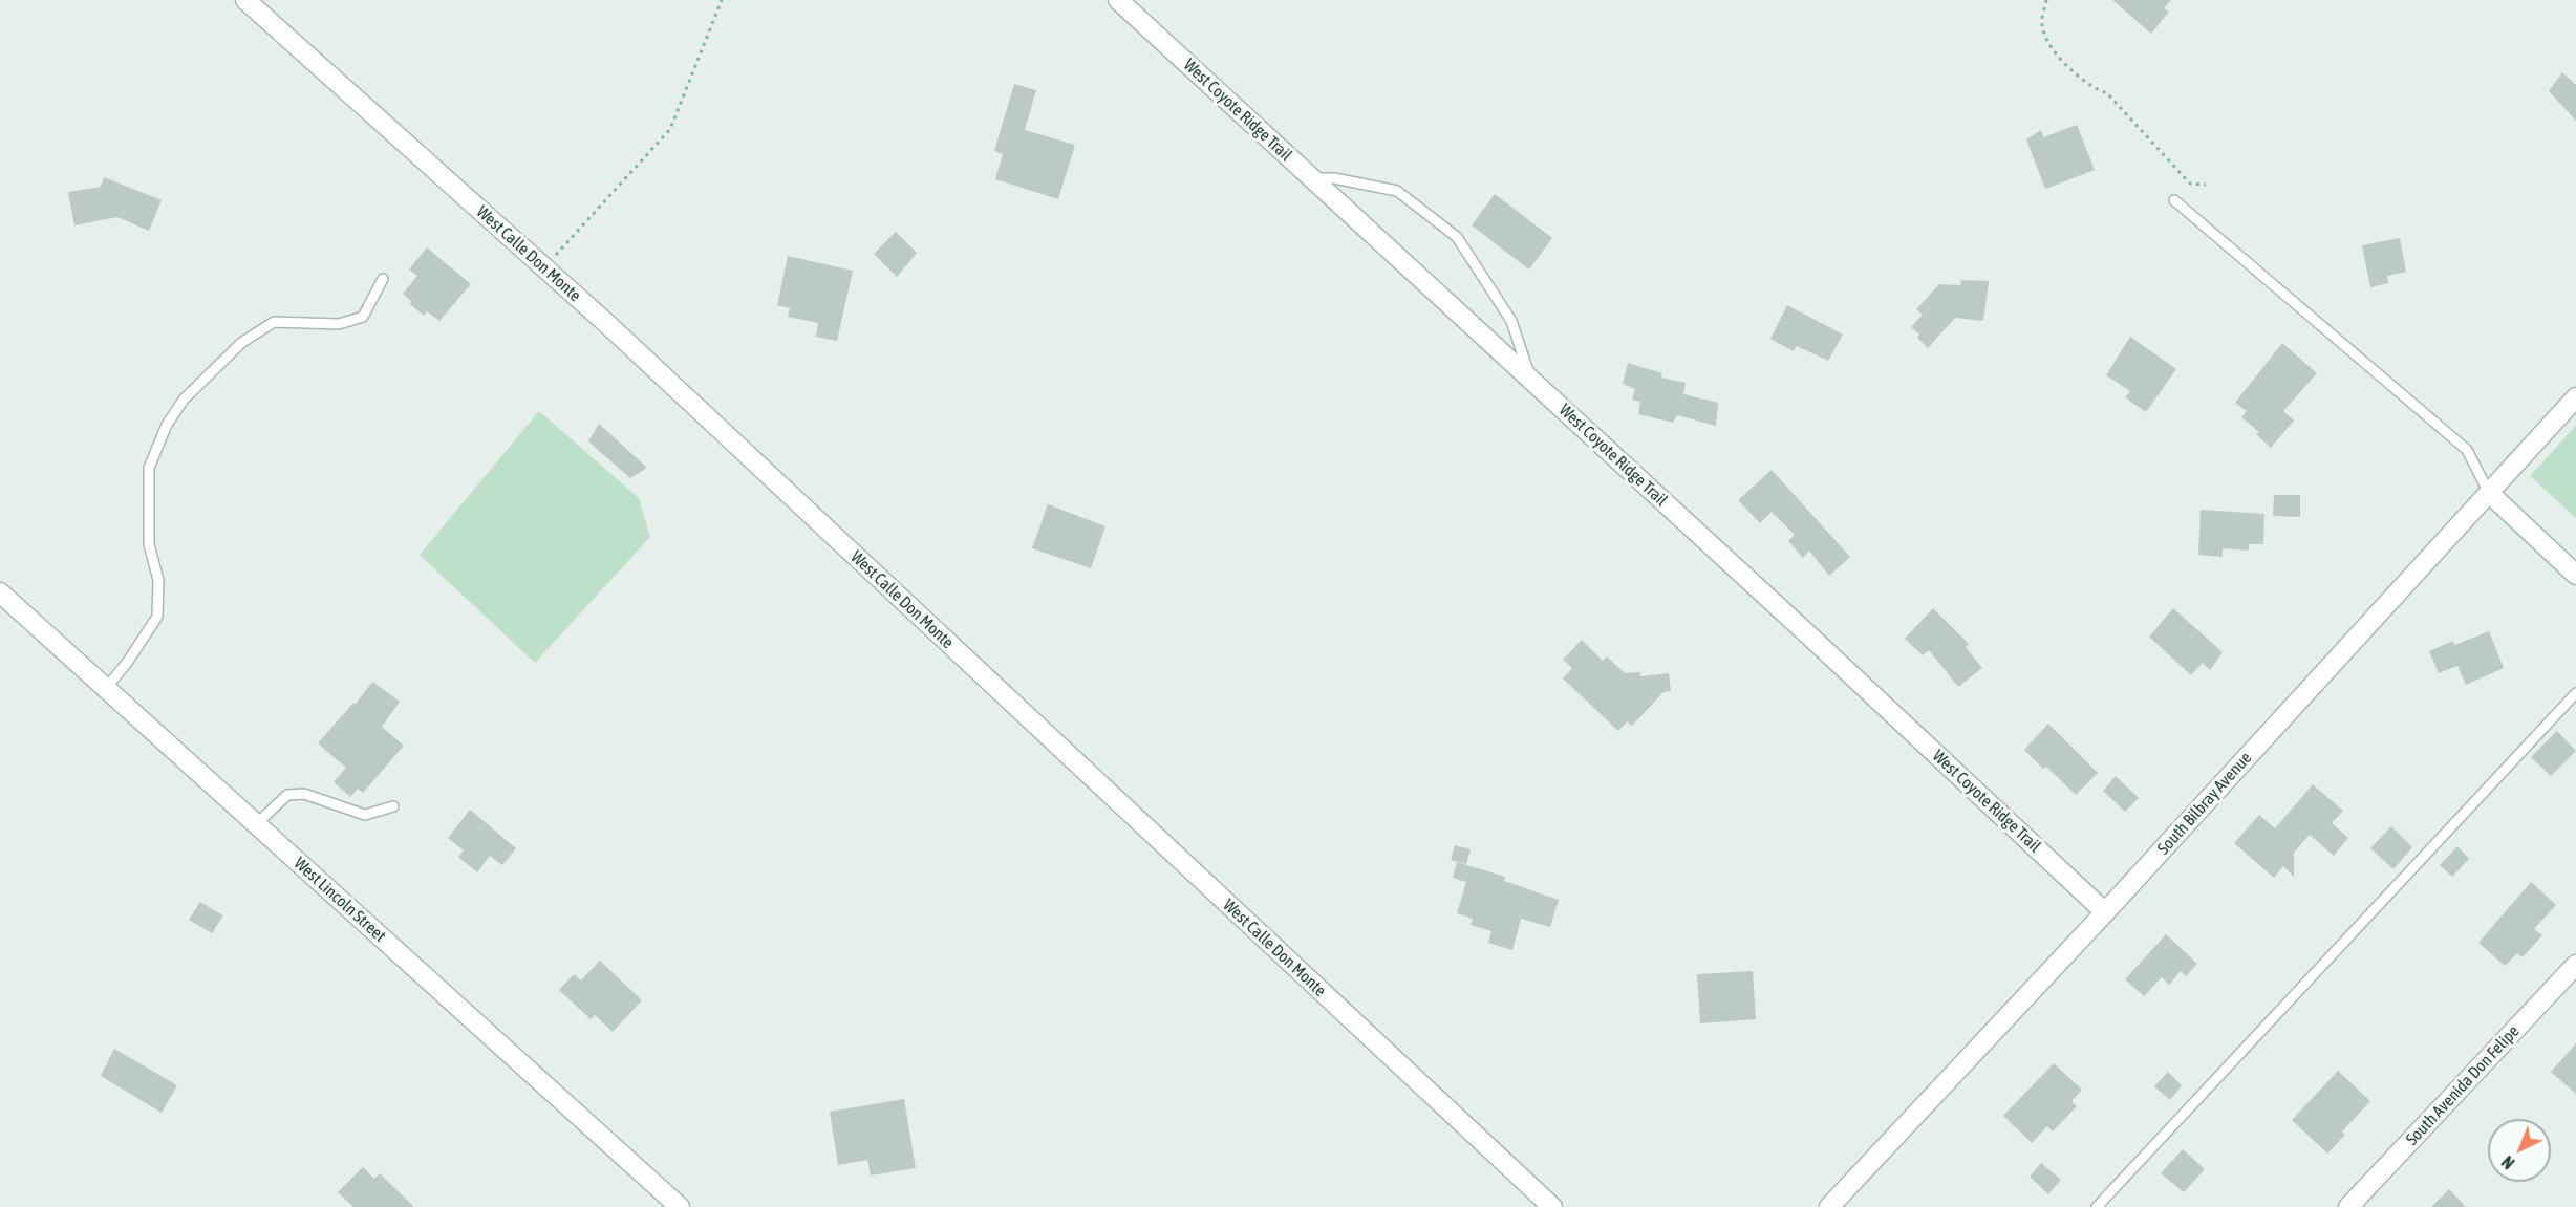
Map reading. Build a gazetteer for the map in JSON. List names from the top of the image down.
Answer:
{
  "streets": {
    "street": [
      "West Coyote Ridge Trail",
      "West Calle Don Monte",
      "South Bilbray Avenue",
      "West Lincoln Street",
      "South Avenida Don Felipe"
    ]
  },
  "crossings": [
    ["West Coyote Ridge Trail", "South Bilbray Avenue"]
  ],
  "north": "bottom left"
}
